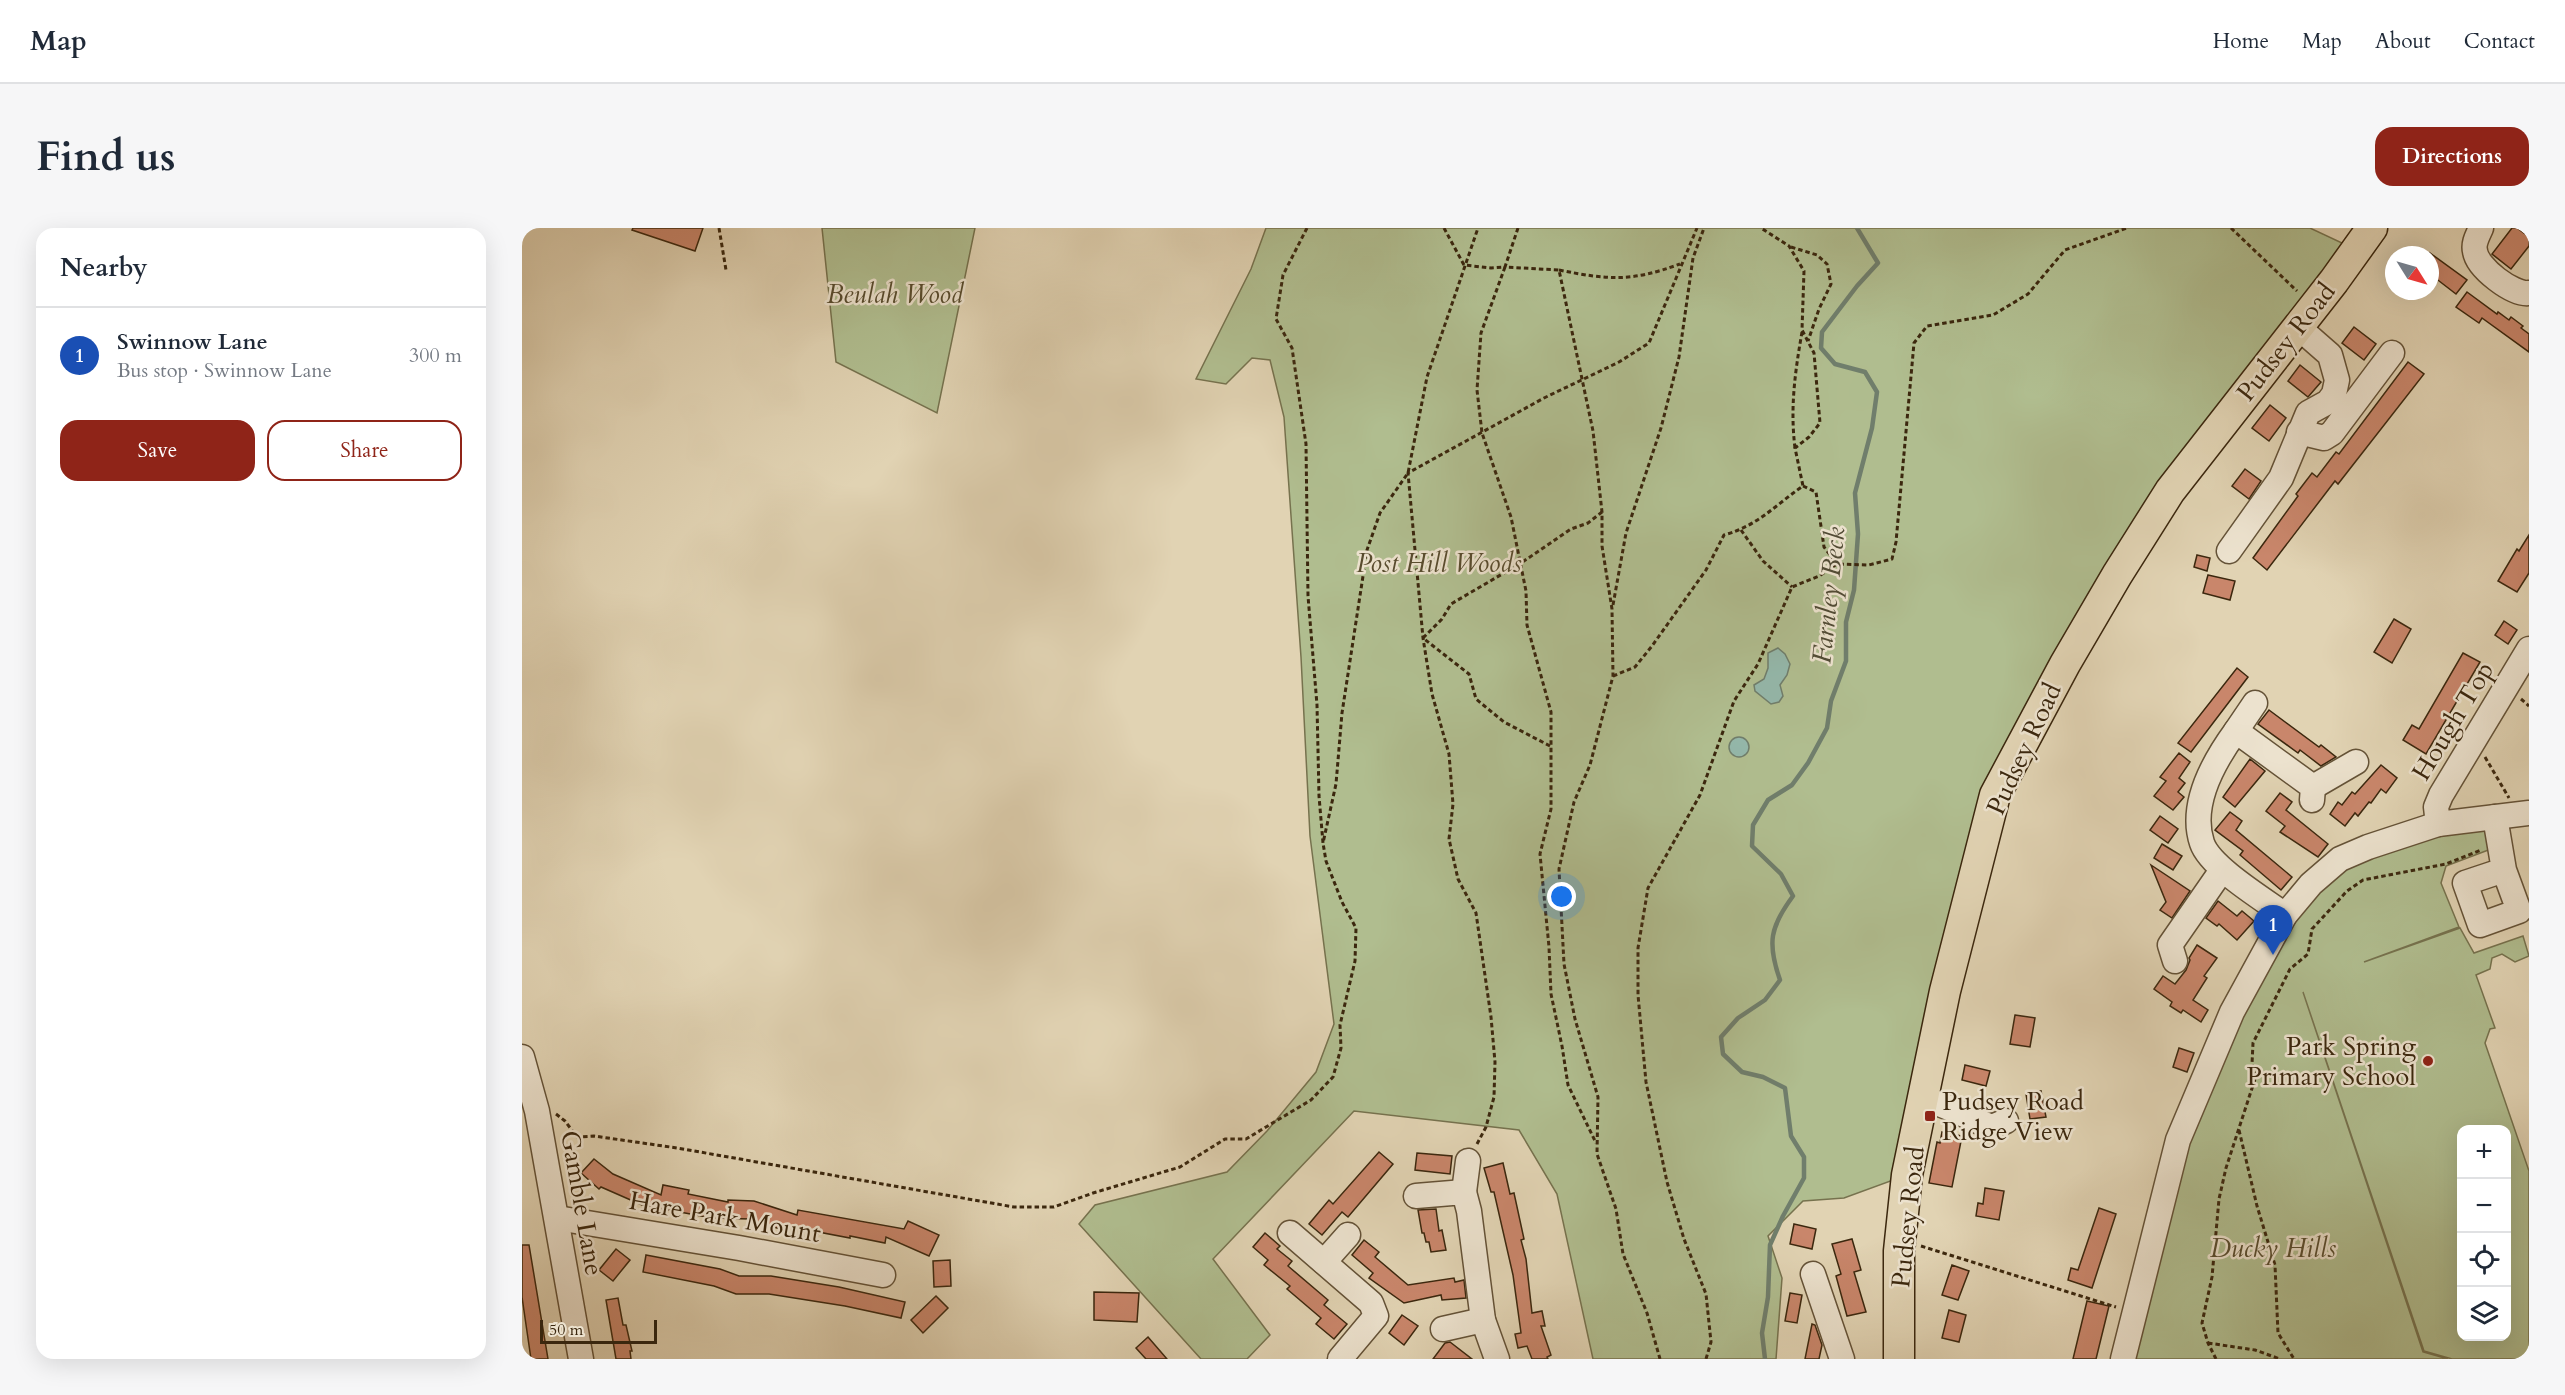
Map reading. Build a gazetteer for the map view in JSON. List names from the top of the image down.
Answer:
{
  "streets": {
    "main road": ["Pudsey Road"],
    "street": ["Hough Top", "Gamble Lane", "Hare Park Mount"]
  },
  "crossings": [
    ["Gamble Lane", "Hare Park Mount"]
  ],
  "water": ["Farnley Beck"],
  "parks": ["Beulah Wood", "Post Hill Woods", "Ducky Hills"],
  "places": {
    "other": ["Park Spring Primary School"],
    "transit": ["Pudsey Road Ridge View"]
  },
  "scale_bar": "50 m",
  "north": "bottom right",
  "page": {
    "header": "Map",
    "nav": [
      "Home",
      "Map",
      "About",
      "Contact"
    ],
    "buttons": [
      "Directions",
      ["Save", "Share"]
    ],
    "title": "Find us",
    "heading": "Nearby",
    "list": [
      {
        "mark": "1",
        "name": "Swinnow Lane",
        "note": "Bus stop · Swinnow Lane",
        "value": "300 m"
      }
    ],
    "pins": "1",
    "map_buttons": ["+", "−"],
    "scale": "50 m"
  }
}
